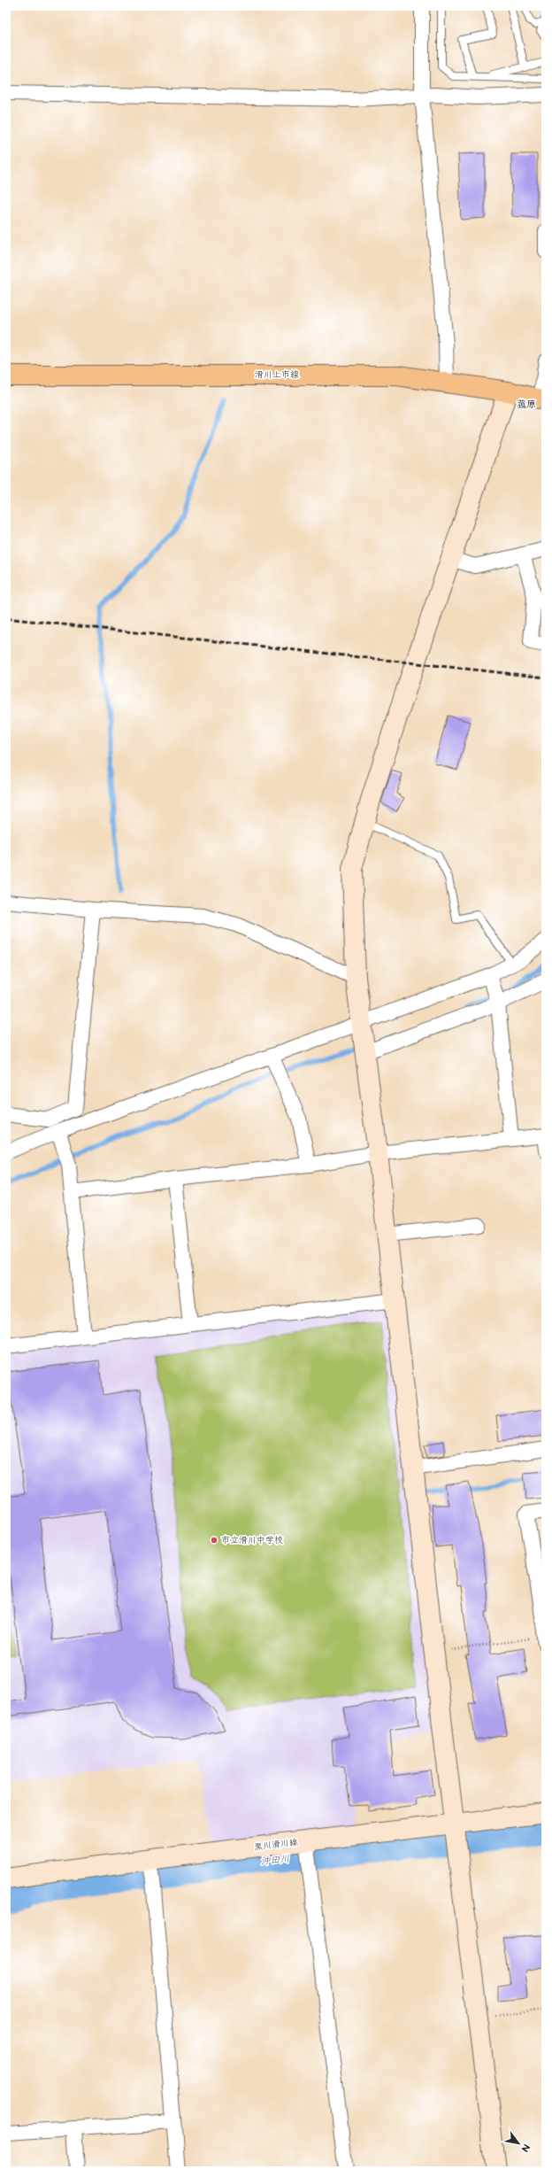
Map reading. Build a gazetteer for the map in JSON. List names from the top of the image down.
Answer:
{
  "streets": {
    "main road": ["滑川上市線"],
    "street": ["黒川滑川線"]
  },
  "districts": ["菰原"],
  "water": ["沖田川"],
  "places": ["市立滑川中学校"],
  "north": "bottom right"
}
